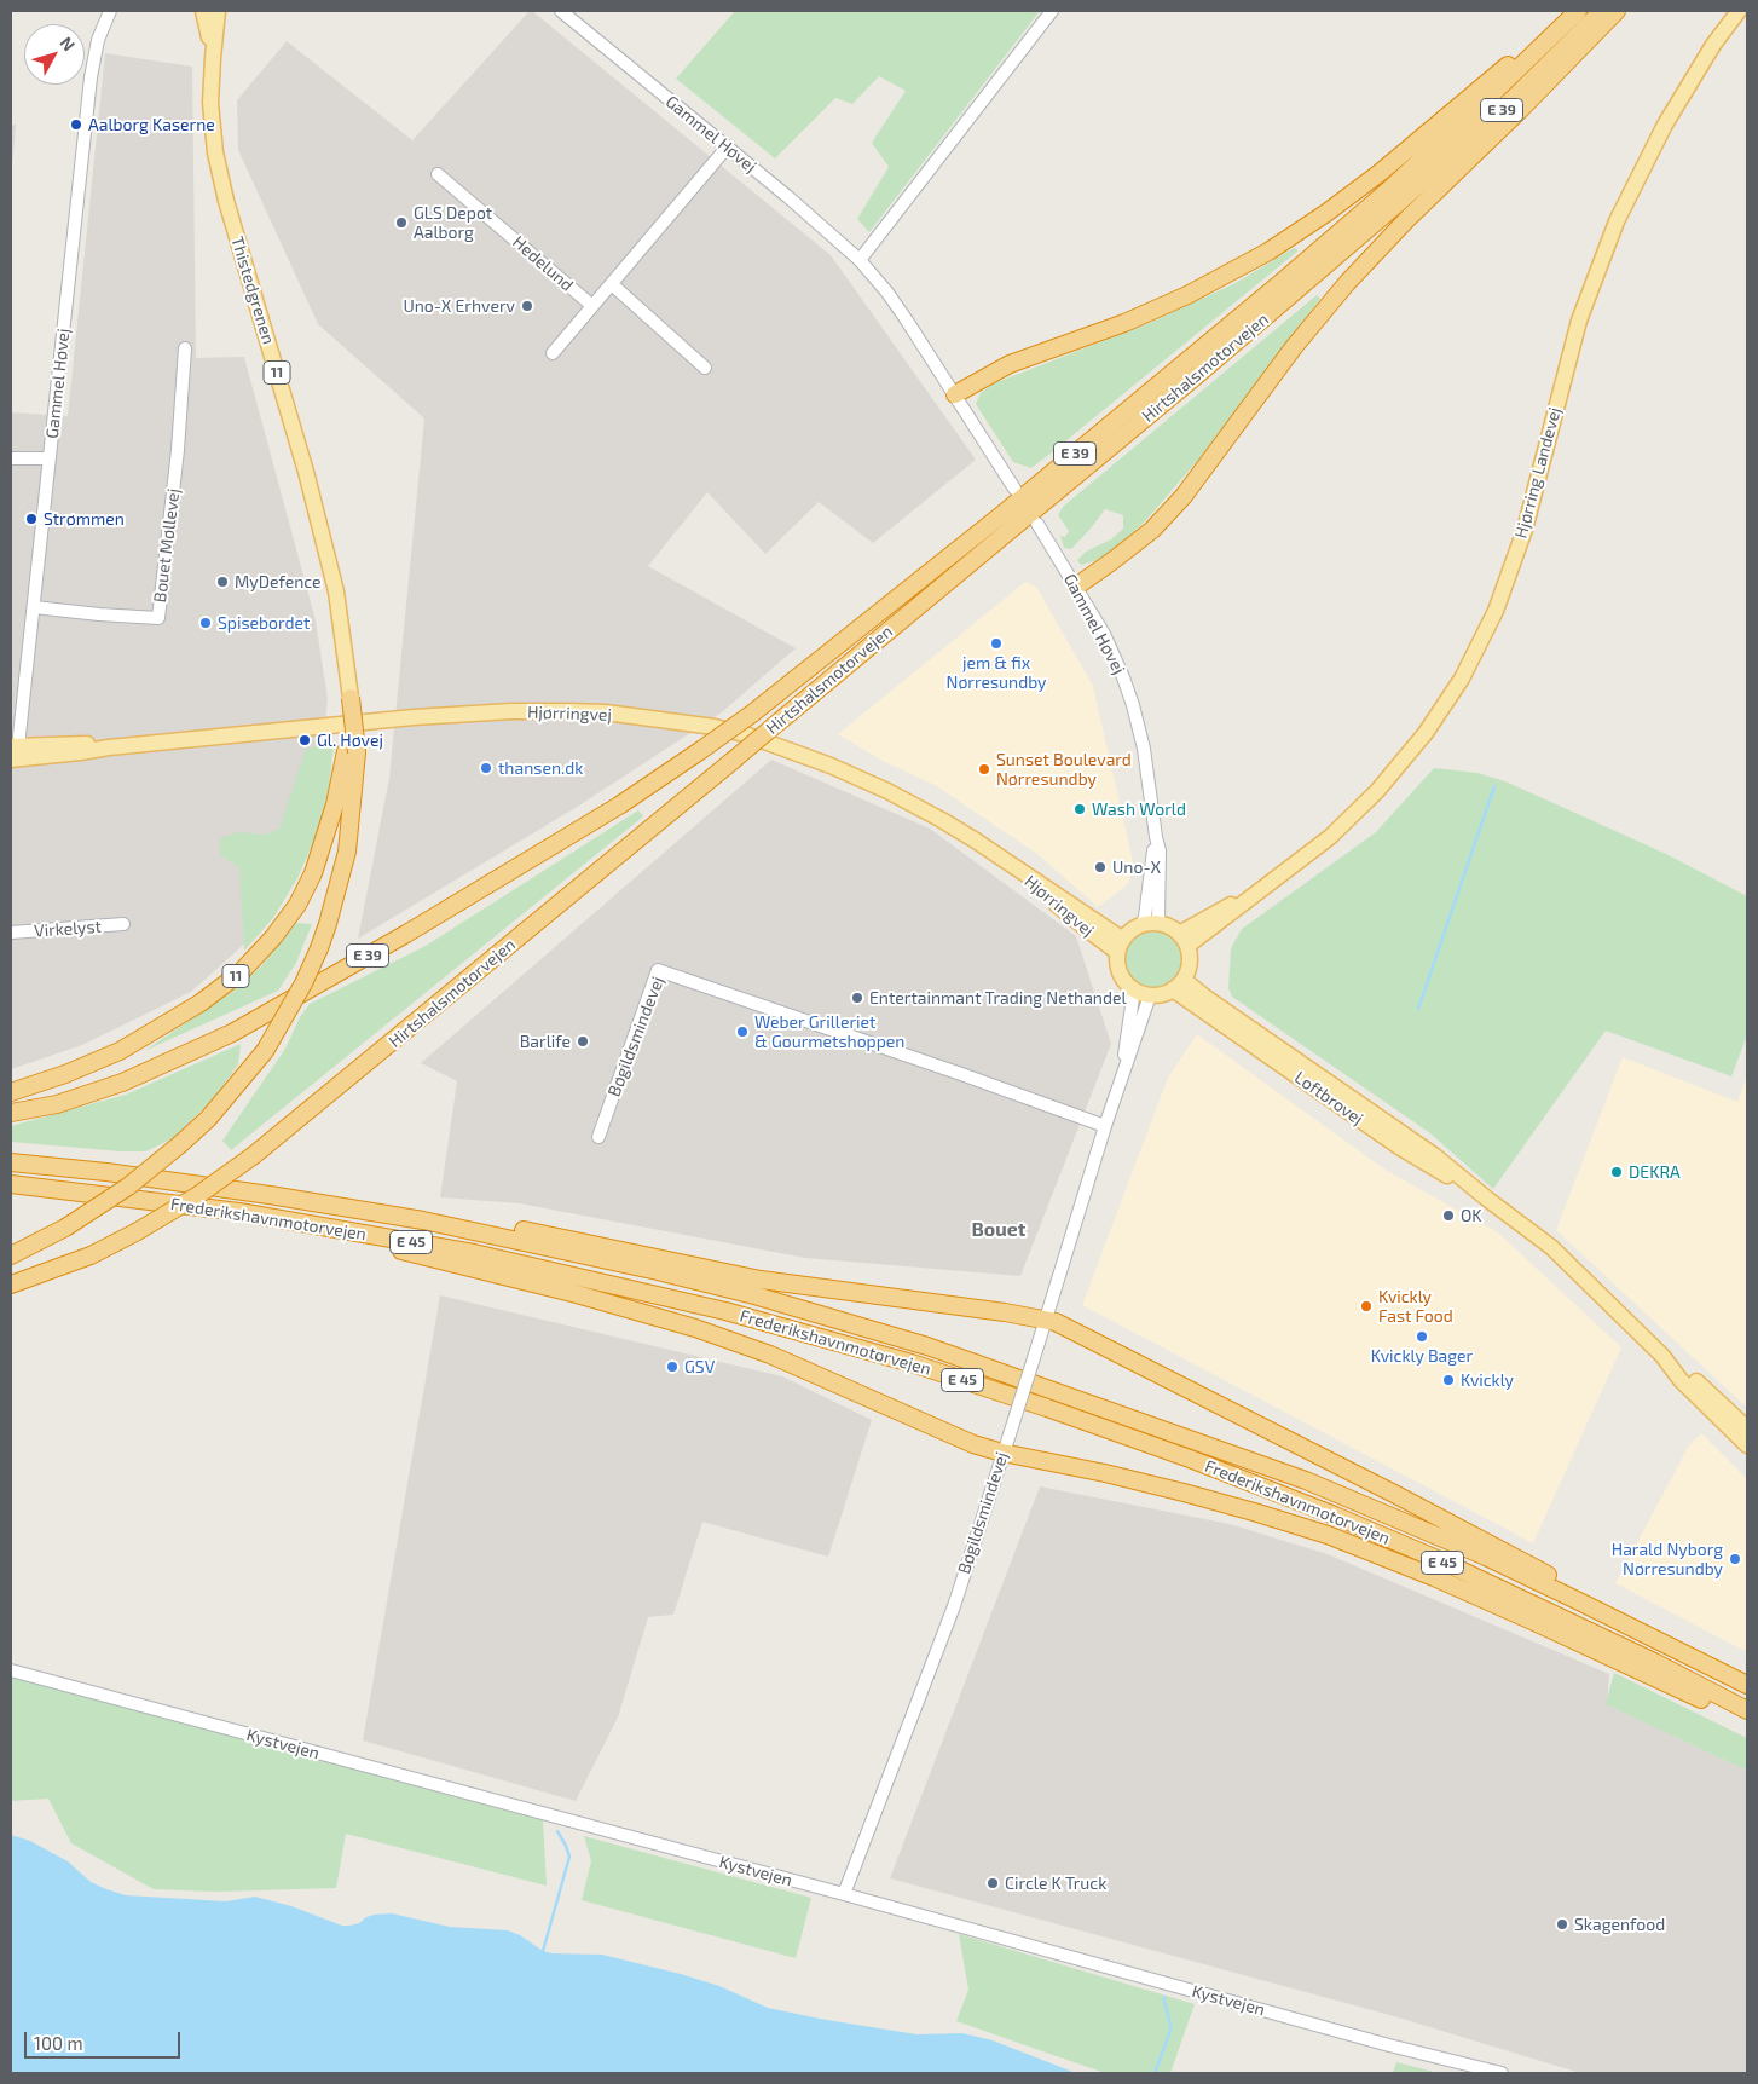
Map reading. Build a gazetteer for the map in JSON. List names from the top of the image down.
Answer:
{
  "streets": {
    "highway": [
      "E 39",
      "Hirtshalsmotorvejen",
      "11",
      "Frederikshavnmotorvejen",
      "E 45"
    ],
    "main road": [
      "Thistedgrenen",
      "Hjørring Landevej",
      "Hjørringvej",
      "Loftbrovej"
    ],
    "street": [
      "Gammel Høvej",
      "Hedelund",
      "Bouet Møllevej",
      "Virkelyst",
      "Bøgildsmindevej",
      "Kystvejen"
    ]
  },
  "crossings": [
    ["Gammel Høvej", "Hjørring Landevej"],
    ["Gammel Høvej", "Bouet Møllevej"],
    ["Gammel Høvej", "Hjørringvej"],
    ["Gammel Høvej", "Bøgildsmindevej"],
    ["Gammel Høvej", "Loftbrovej"],
    ["Thistedgrenen", "11"],
    ["Hjørring Landevej", "Hjørringvej"],
    ["Hjørring Landevej", "Bøgildsmindevej"],
    ["Hjørring Landevej", "Loftbrovej"],
    ["Hjørringvej", "Bøgildsmindevej"],
    ["Hjørringvej", "Loftbrovej"],
    ["Bøgildsmindevej", "Loftbrovej"],
    ["Bøgildsmindevej", "Kystvejen"]
  ],
  "districts": ["Bouet"],
  "places": [
    "Aalborg Kaserne",
    "GLS Depot Aalborg",
    "Uno-X Erhverv",
    "Strømmen",
    "MyDefence",
    "Spisebordet",
    "jem & fix Nørresundby",
    "Gl. Høvej",
    "thansen.dk",
    "Sunset Boulevard Nørresundby",
    "Wash World",
    "Uno-X",
    "Entertainmant Trading Nethandel",
    "Weber Grilleriet & Gourmetshoppen",
    "Barlife",
    "DEKRA",
    "OK",
    "Kvickly Fast Food",
    "Kvickly Bager",
    "GSV",
    "Kvickly",
    "Harald Nyborg Nørresundby",
    "Circle K Truck",
    "Skagenfood"
  ],
  "scale_bar": "100 m",
  "north": "top right"
}
